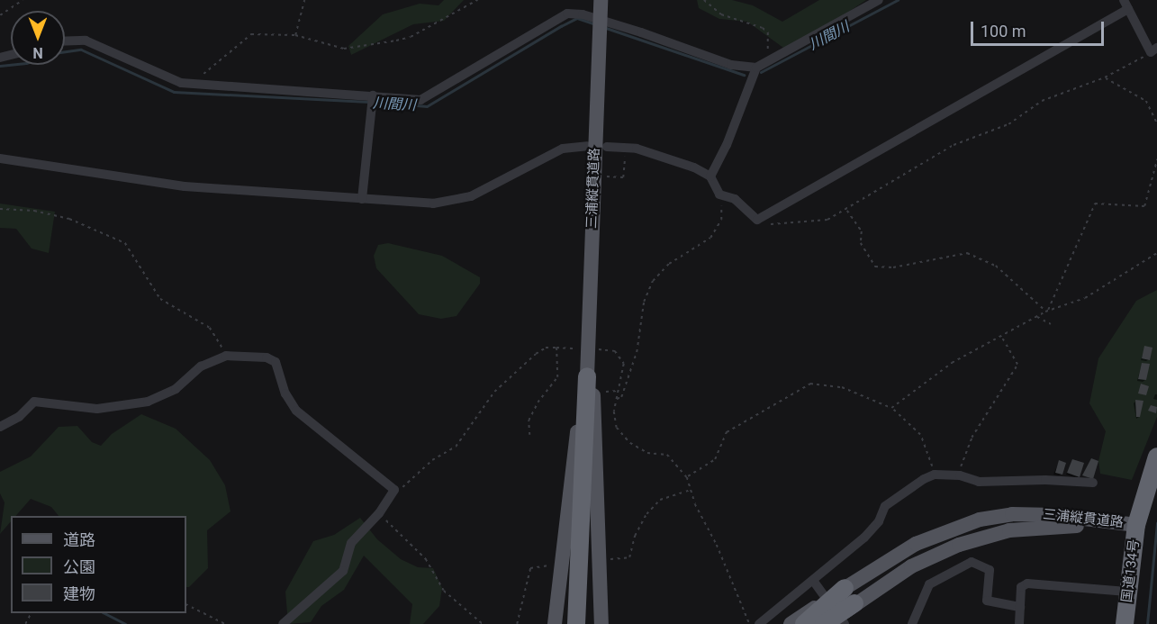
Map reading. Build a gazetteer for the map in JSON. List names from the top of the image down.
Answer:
{
  "streets": {
    "highway": ["国道134号"],
    "main road": ["三浦縦貫道路"]
  },
  "crossings": [
    ["三浦縦貫道路", "国道134号"]
  ],
  "water": ["川間川"],
  "legend": ["道路", "公園", "建物"],
  "scale_bar": "100 m",
  "north": "bottom"
}
